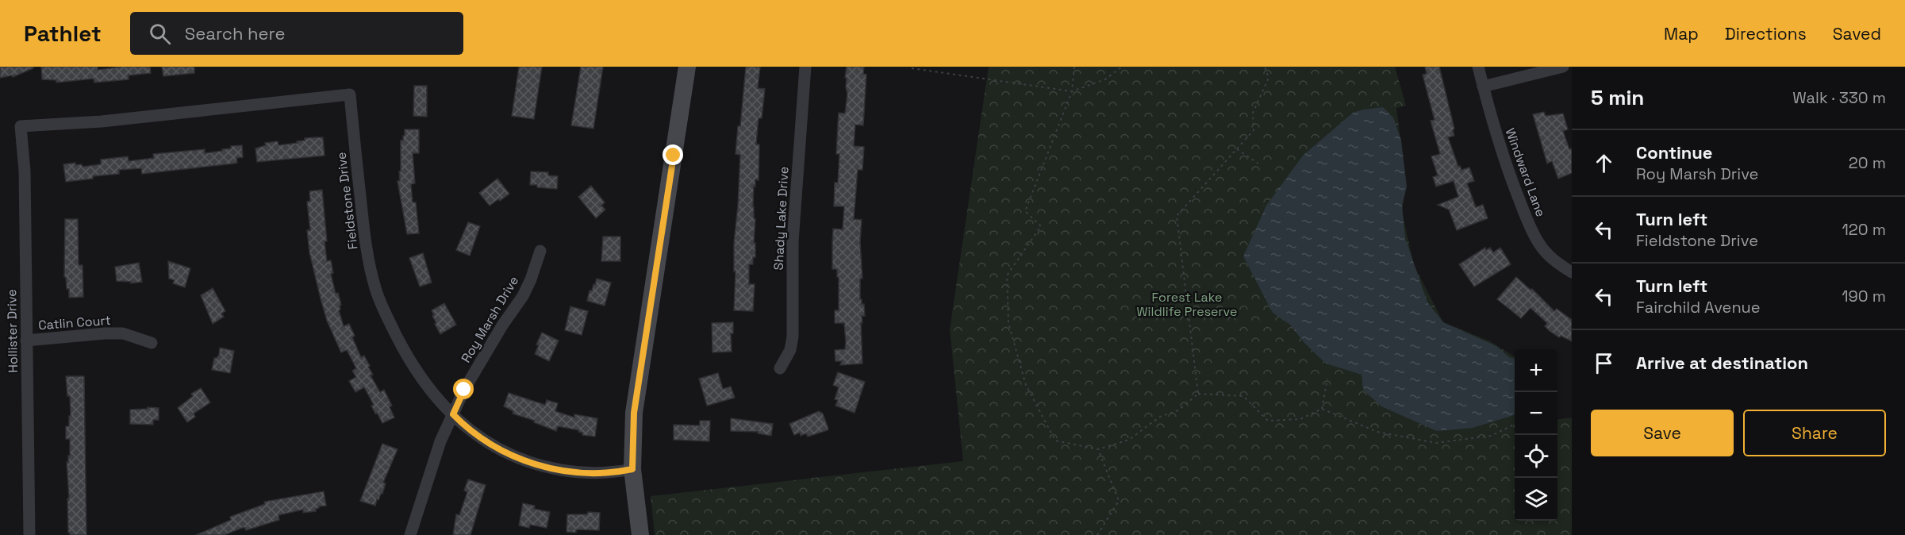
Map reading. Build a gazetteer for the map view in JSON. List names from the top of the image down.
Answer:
{
  "streets": {
    "street": [
      "Windward Lane",
      "Fieldstone Drive",
      "Shady Lake Drive",
      "Roy Marsh Drive",
      "Catlin Court",
      "Hollister Drive"
    ]
  },
  "crossings": [
    ["Fieldstone Drive", "Roy Marsh Drive"],
    ["Fieldstone Drive", "Hollister Drive"],
    ["Catlin Court", "Hollister Drive"]
  ],
  "parks": ["Forest Lake Wildlife Preserve"],
  "page": {
    "header": "Pathlet",
    "search": "Search here",
    "nav": ["Map", "Directions", "Saved"],
    "heading": ["5 min", "Walk · 330 m"],
    "list": [
      ["Continue", "Roy Marsh Drive", "20 m"],
      ["Turn left", "Fieldstone Drive", "120 m"],
      ["Turn left", "Fairchild Avenue", "190 m"],
      "Arrive at destination"
    ],
    "map_buttons": ["+", "−"],
    "buttons": ["Save", "Share"]
  }
}
